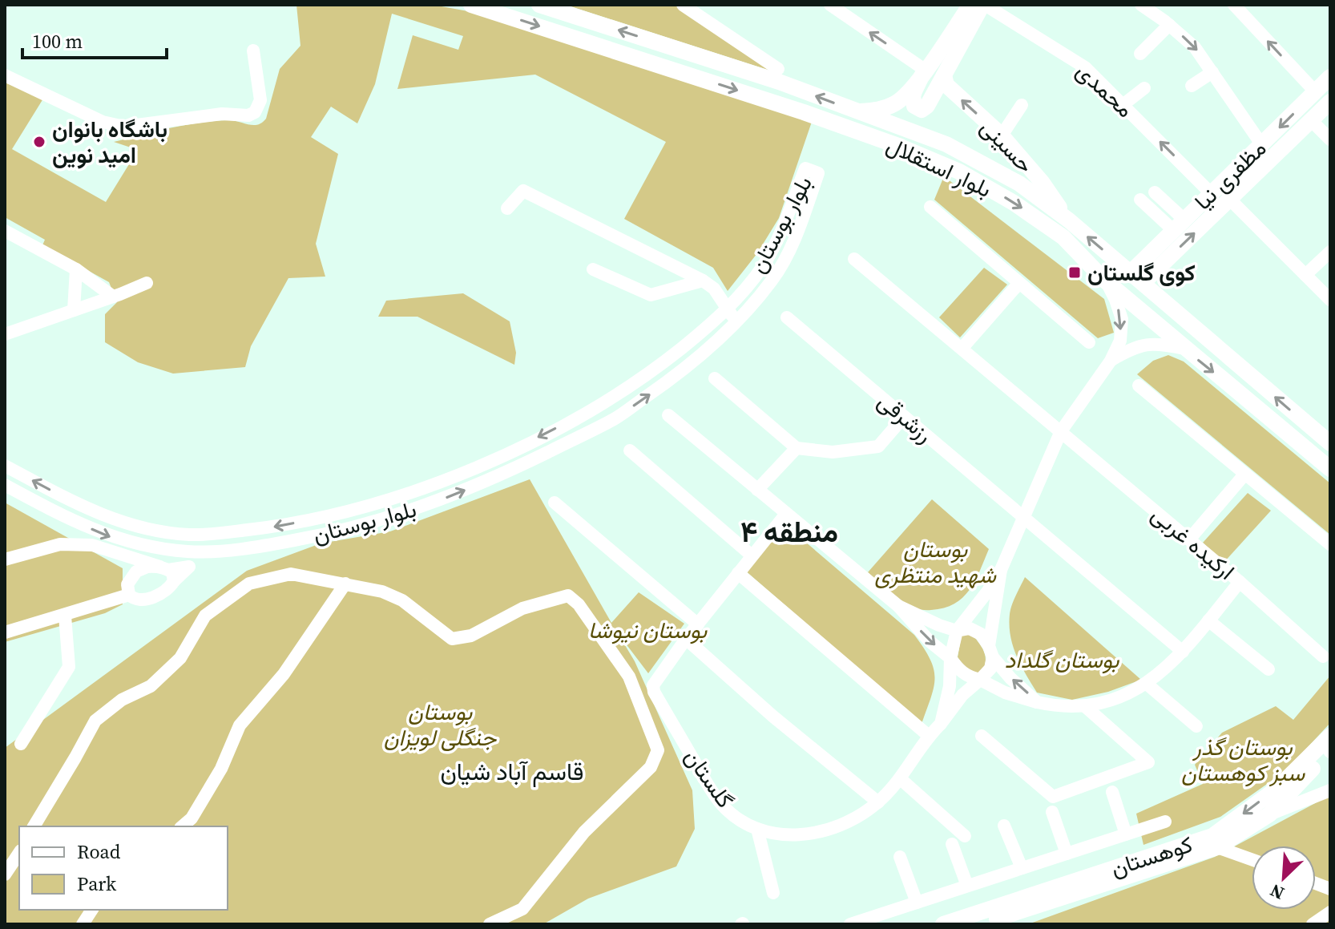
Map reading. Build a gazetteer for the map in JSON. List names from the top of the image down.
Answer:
{
  "streets": {
    "main road": [
      "حسینی",
      "بلوار استقلال",
      "مظفری نیا",
      "کوهستان"
    ],
    "street": [
      "محمدی",
      "بلوار بوستان",
      "رزشرقی",
      "ارکیده غربی",
      "گلستان"
    ]
  },
  "crossings": [
    ["محمدی", "مظفری نیا"],
    ["حسینی", "بلوار استقلال"],
    ["بلوار استقلال", "مظفری نیا"]
  ],
  "one_way": ["حسینی"],
  "districts": ["منطقه ۴", "قاسم آباد شیان"],
  "parks": [
    "بوستان شهید منتظری",
    "بوستان نیوشا",
    "بوستان گلداد",
    "بوستان جنگلی لویزان",
    "بوستان گذر سبز کوهستان"
  ],
  "places": {
    "other": ["باشگاه بانوان امید نوین"],
    "transit": ["کوی گلستان"]
  },
  "legend": ["Road", "Park"],
  "scale_bar": "100 m",
  "north": "bottom left"
}
